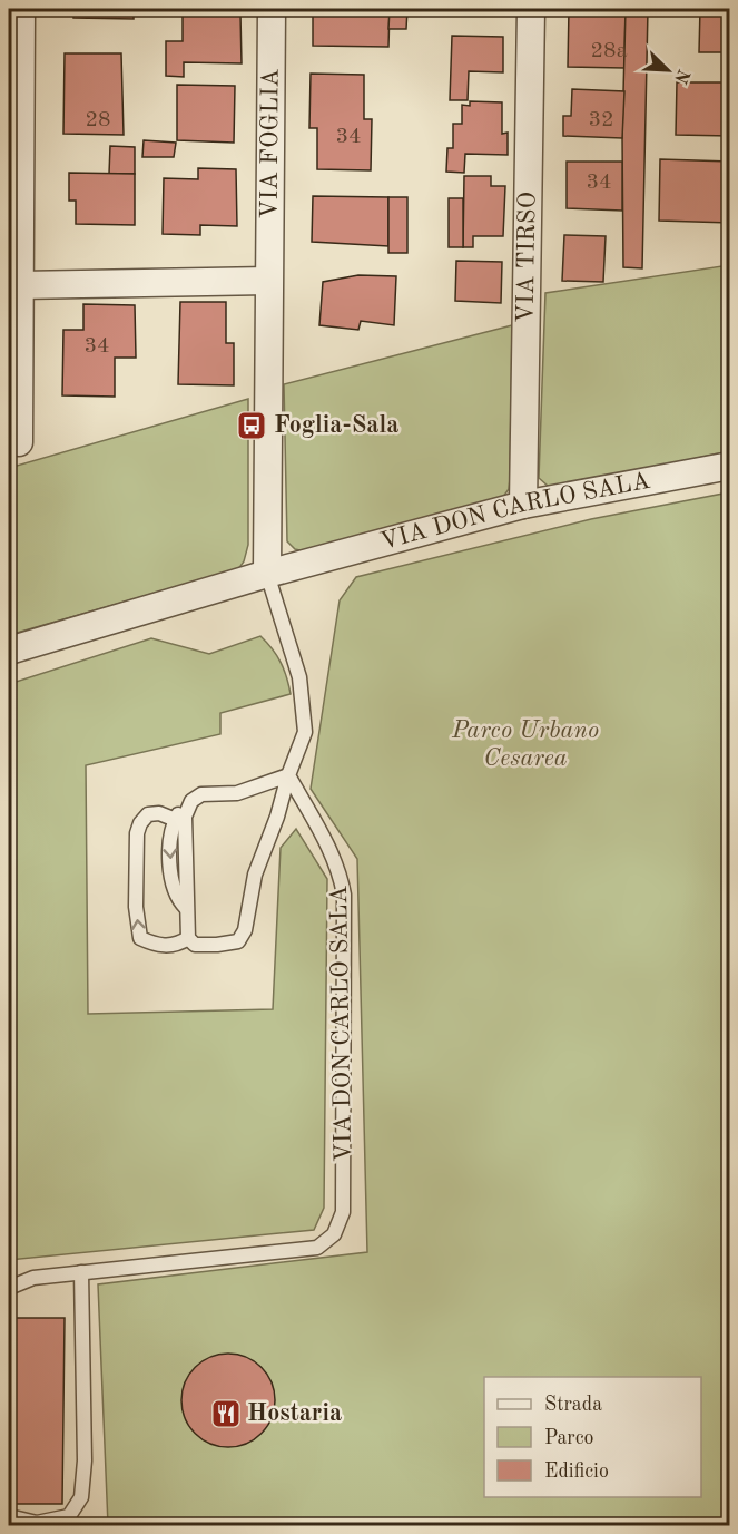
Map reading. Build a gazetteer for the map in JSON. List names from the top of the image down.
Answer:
{
  "streets": {
    "street": ["VIA FOGLIA", "VIA TIRSO", "VIA DON CARLO SALA"]
  },
  "crossings": [
    ["VIA FOGLIA", "VIA DON CARLO SALA"],
    ["VIA TIRSO", "VIA DON CARLO SALA"]
  ],
  "parks": ["Parco Urbano Cesarea"],
  "places": {
    "bus stop": ["Foglia-Sala"],
    "restaurant": ["Hostaria"]
  },
  "house_numbers": [
    "28a",
    "28",
    "32",
    "34",
    "34",
    "34"
  ],
  "legend": ["Strada", "Parco", "Edificio"],
  "north": "bottom right"
}
